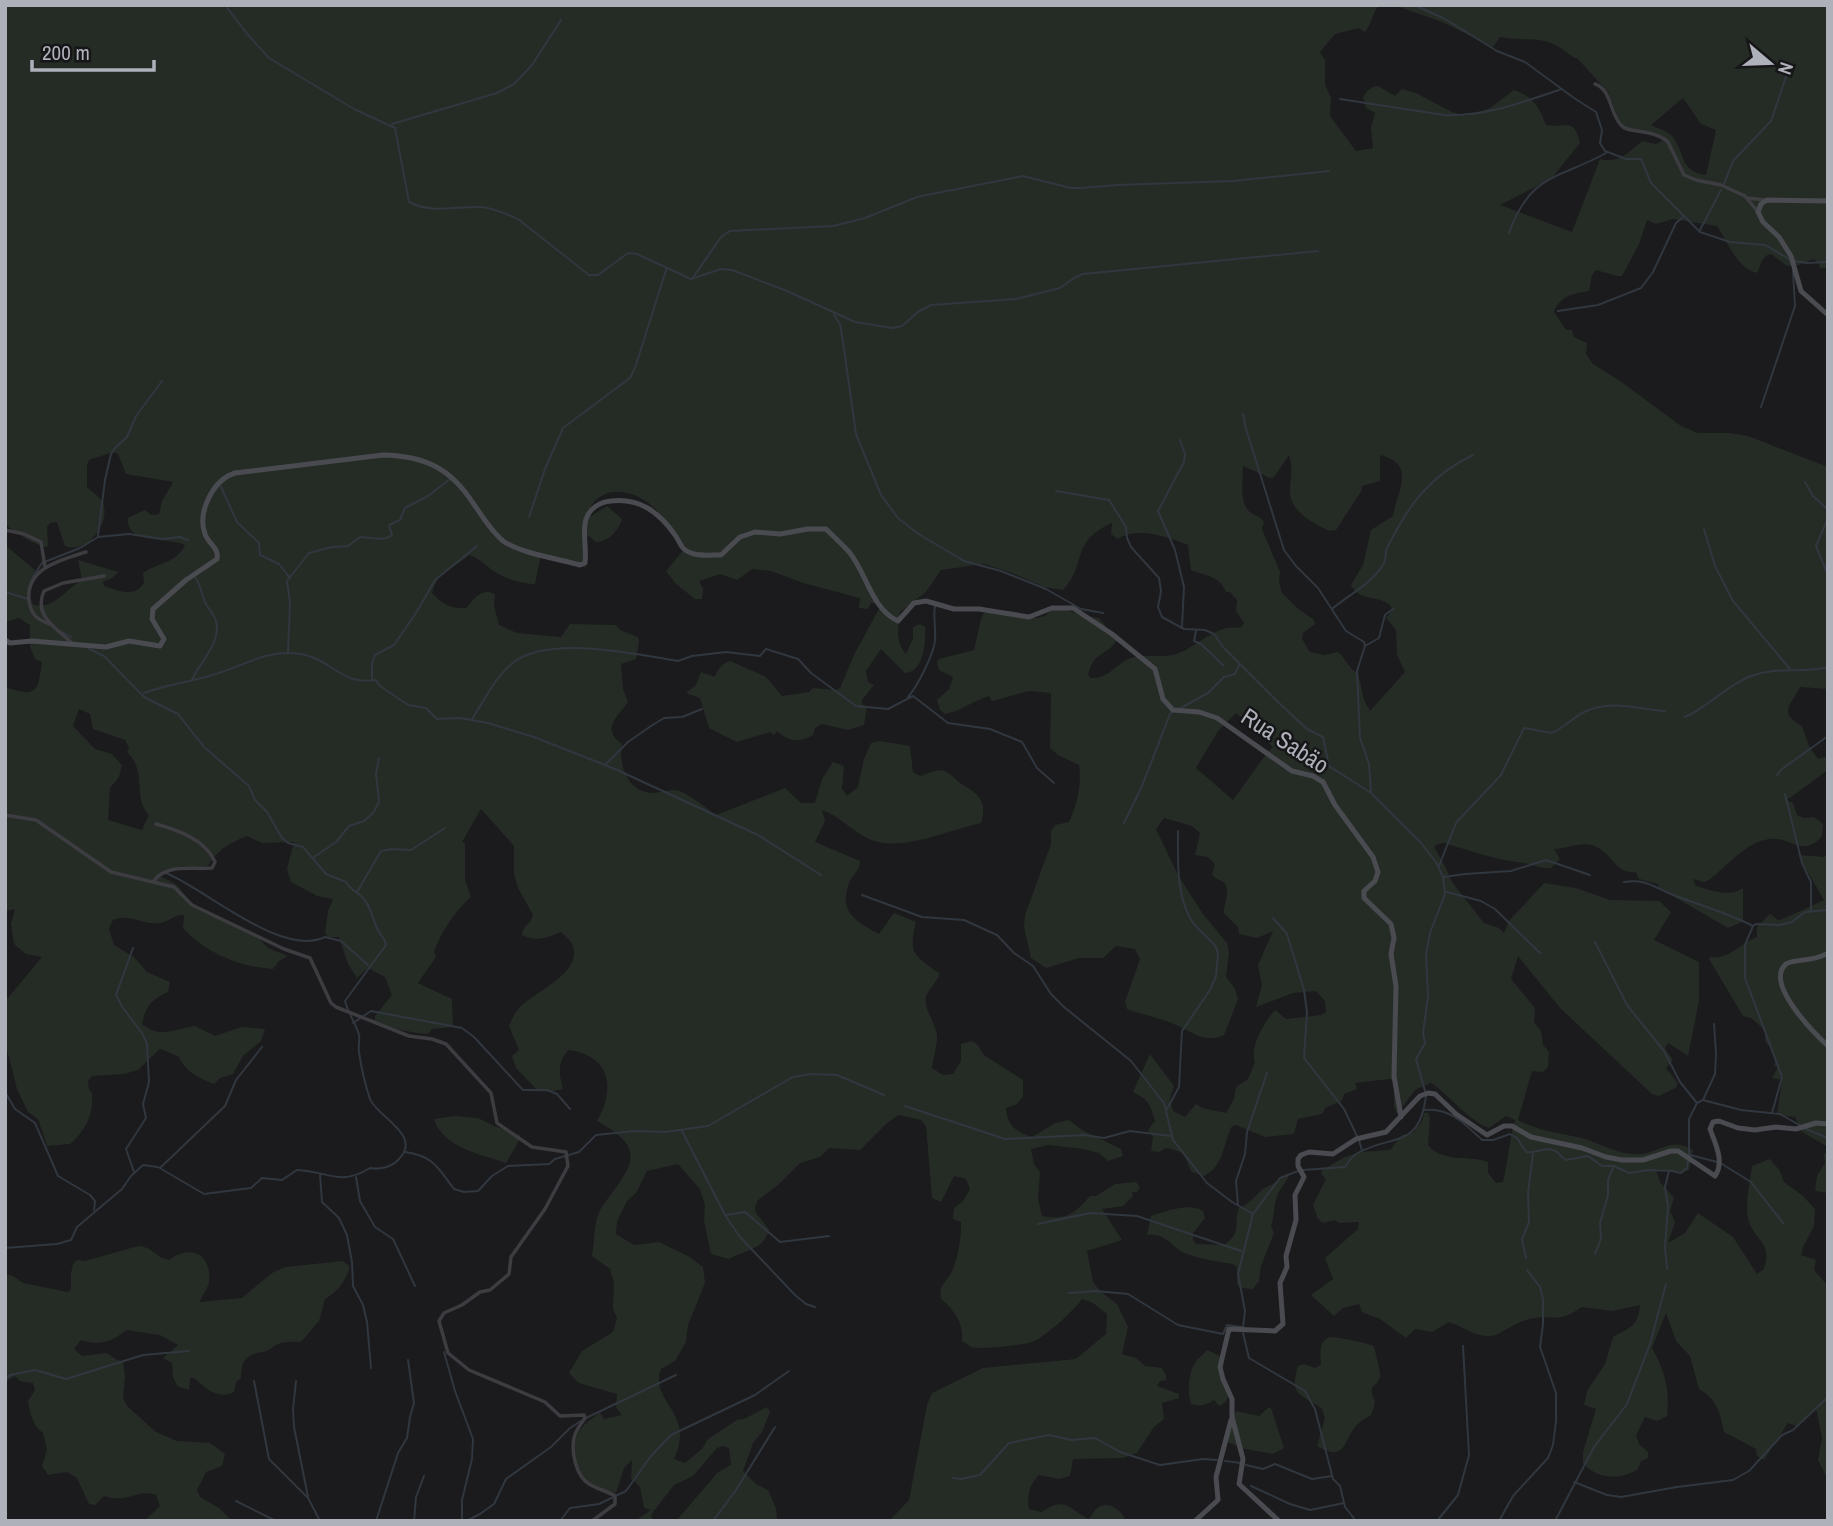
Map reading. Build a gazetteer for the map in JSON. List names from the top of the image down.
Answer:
{
  "streets": {
    "street": ["Rua Sabäo"]
  },
  "scale_bar": "200 m",
  "north": "right"
}
